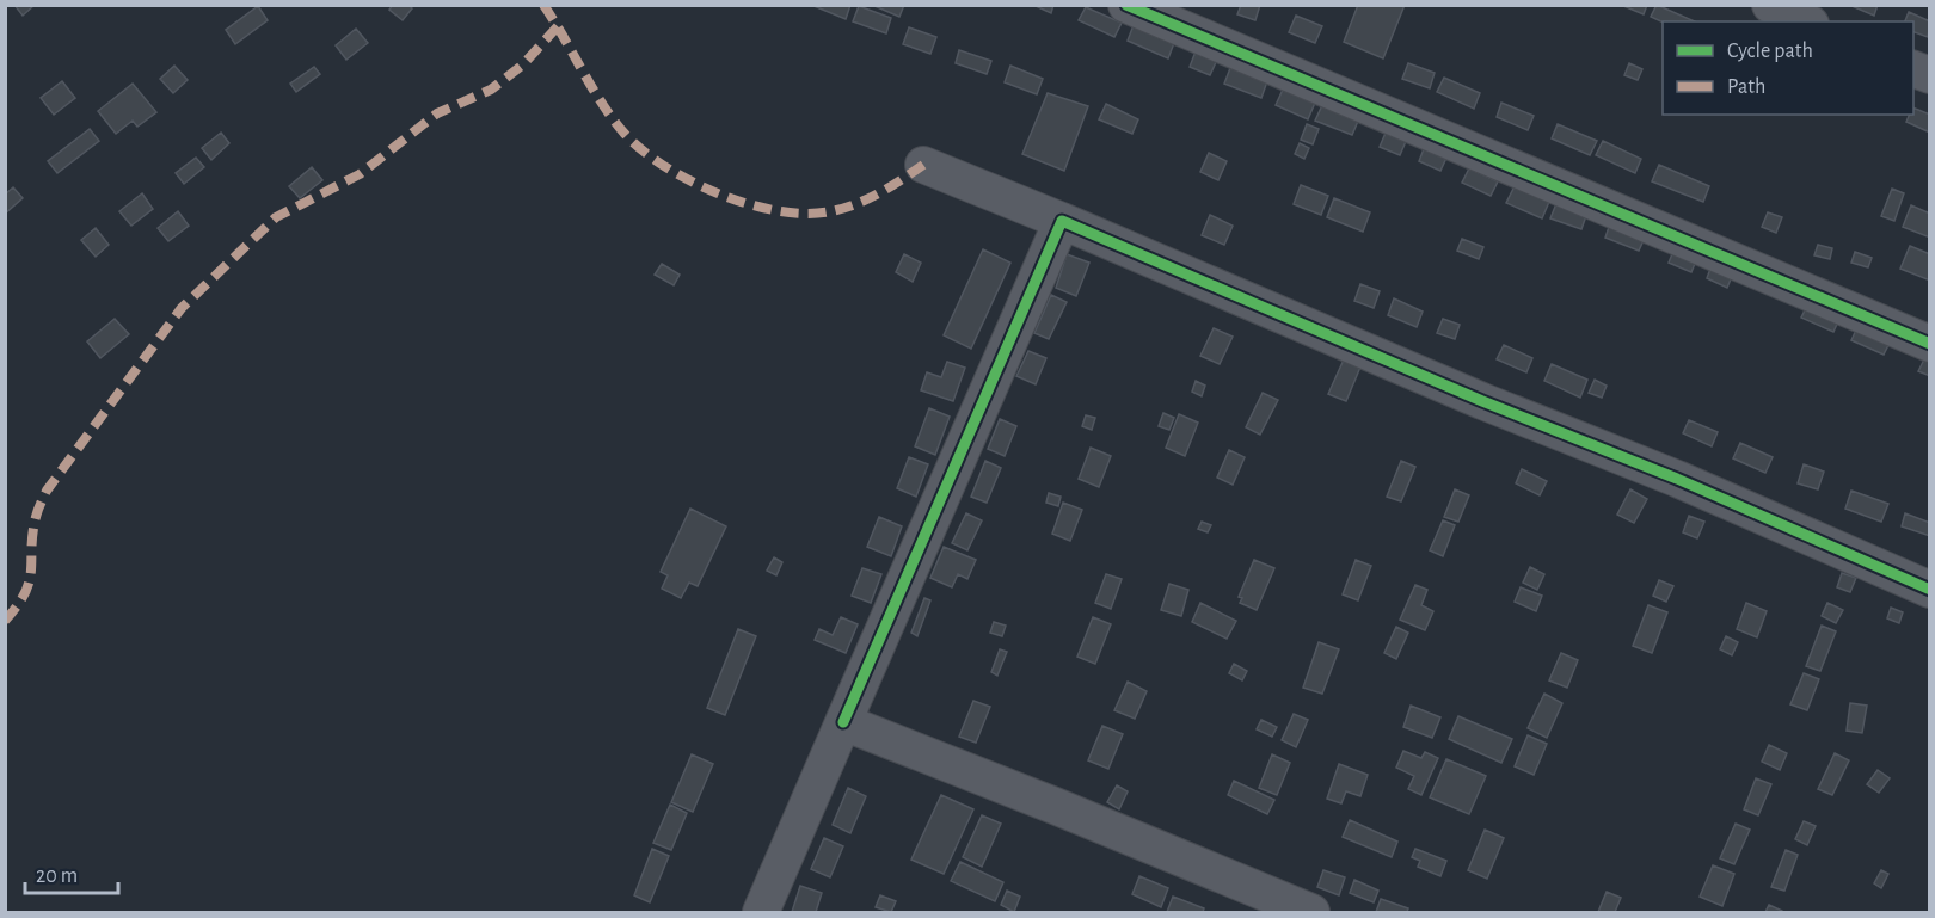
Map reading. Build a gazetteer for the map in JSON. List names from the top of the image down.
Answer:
{
  "legend": ["Cycle path", "Path"],
  "scale_bar": "20 m"
}
